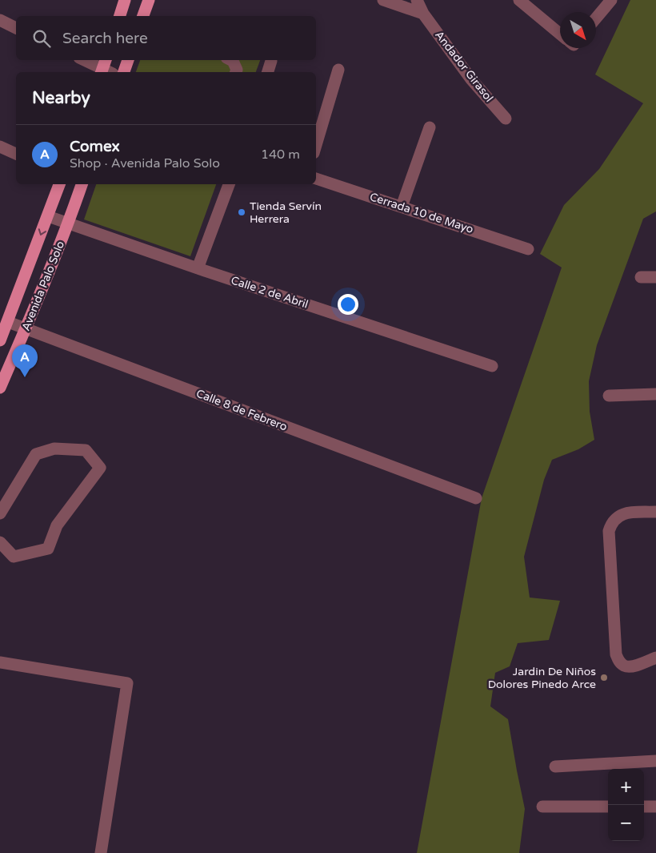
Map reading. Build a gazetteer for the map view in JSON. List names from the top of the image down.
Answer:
{
  "streets": {
    "main road": ["Avenida Palo Solo"],
    "street": [
      "Andador Girasol",
      "Cerrada 10 de Mayo",
      "Calle 2 de Abril",
      "Calle 8 de Febrero"
    ]
  },
  "crossings": [
    ["Avenida Palo Solo", "Calle 2 de Abril"],
    ["Avenida Palo Solo", "Calle 8 de Febrero"]
  ],
  "places": ["Tienda Servín Herrera", "Jardin De Niños Dolores Pinedo Arce"],
  "north": "bottom right",
  "page": {
    "search": "Search here",
    "heading": "Nearby",
    "list": [
      {
        "mark": "A",
        "name": "Comex",
        "note": "Shop · Avenida Palo Solo",
        "value": "140 m"
      }
    ],
    "pins": "A",
    "map_buttons": ["+", "−"]
  }
}
